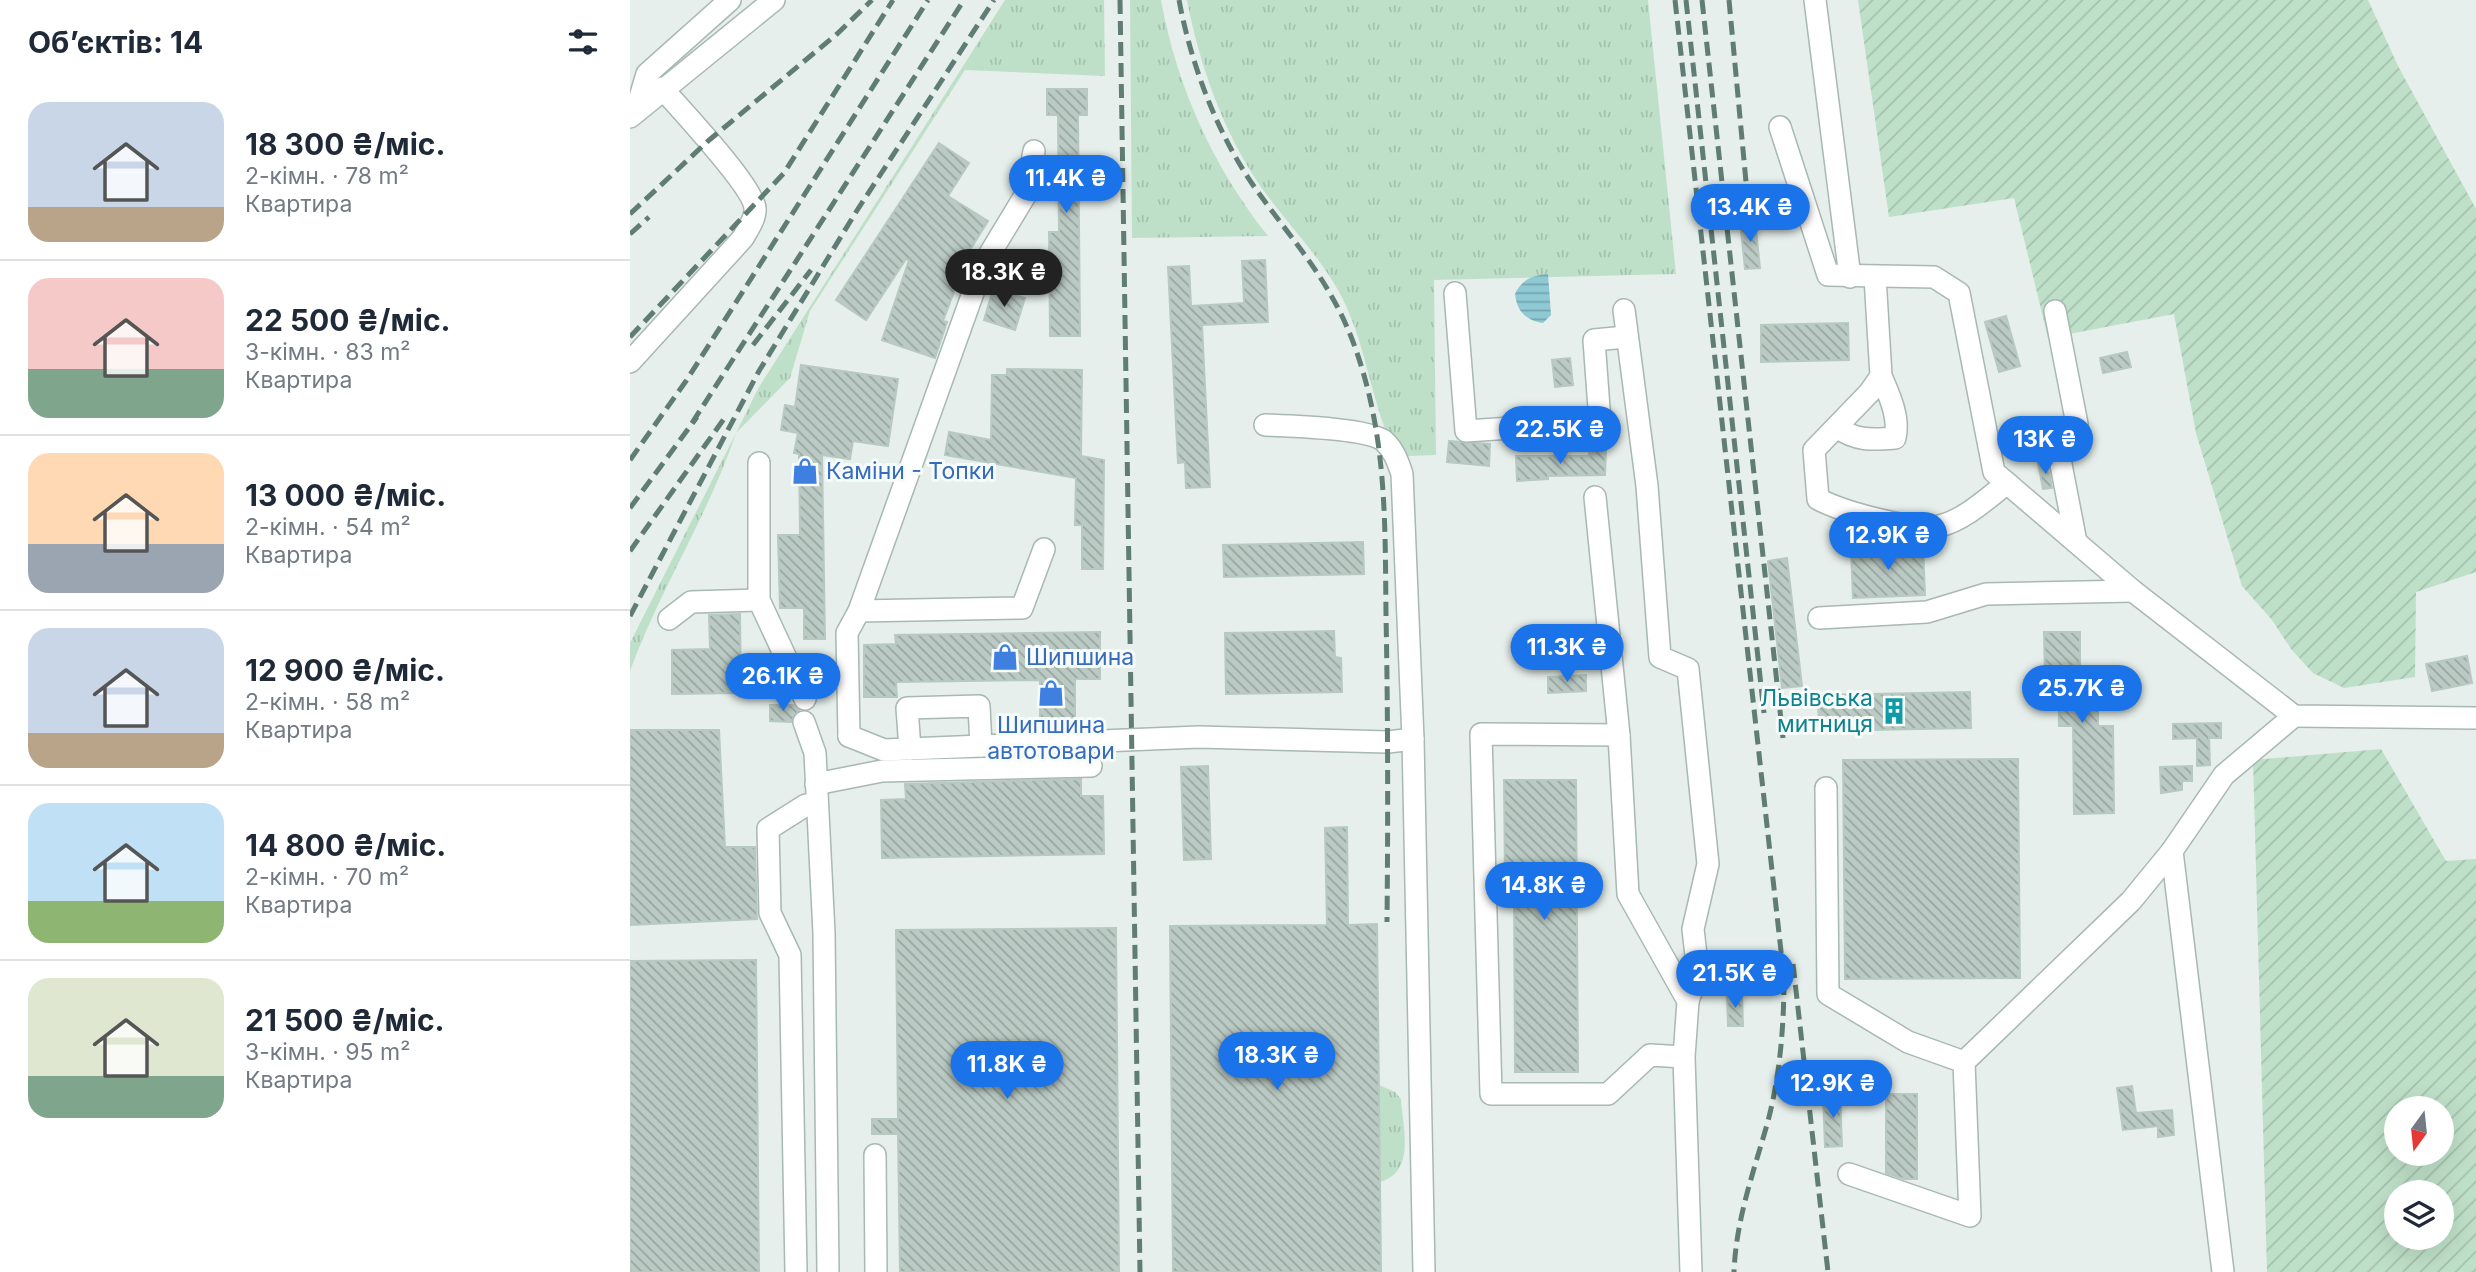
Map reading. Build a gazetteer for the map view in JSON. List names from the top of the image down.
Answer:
{
  "places": {
    "shop": ["Каміни - Топки", "Шипшина", "Шипшина автотовари"],
    "building": ["Львівська митниця"]
  },
  "north": "bottom",
  "page": {
    "heading": "Об’єктів: 14",
    "list": [
      {
        "name": "18 300 ₴/міс.",
        "note": "2-кімн. · 78 m² · Квартира"
      },
      {
        "name": "22 500 ₴/міс.",
        "note": "3-кімн. · 83 m² · Квартира"
      },
      {
        "name": "13 000 ₴/міс.",
        "note": "2-кімн. · 54 m² · Квартира"
      },
      {
        "name": "12 900 ₴/міс.",
        "note": "2-кімн. · 58 m² · Квартира"
      },
      {
        "name": "14 800 ₴/міс.",
        "note": "2-кімн. · 70 m² · Квартира"
      },
      {
        "name": "21 500 ₴/міс.",
        "note": "3-кімн. · 95 m² · Квартира"
      }
    ],
    "price": [
      "11.4K ₴",
      "13.4K ₴",
      "18.3K ₴",
      "22.5K ₴",
      "13K ₴",
      "12.9K ₴",
      "11.3K ₴",
      "26.1K ₴",
      "25.7K ₴",
      "14.8K ₴",
      "21.5K ₴",
      "18.3K ₴",
      "11.8K ₴",
      "12.9K ₴"
    ]
  }
}
